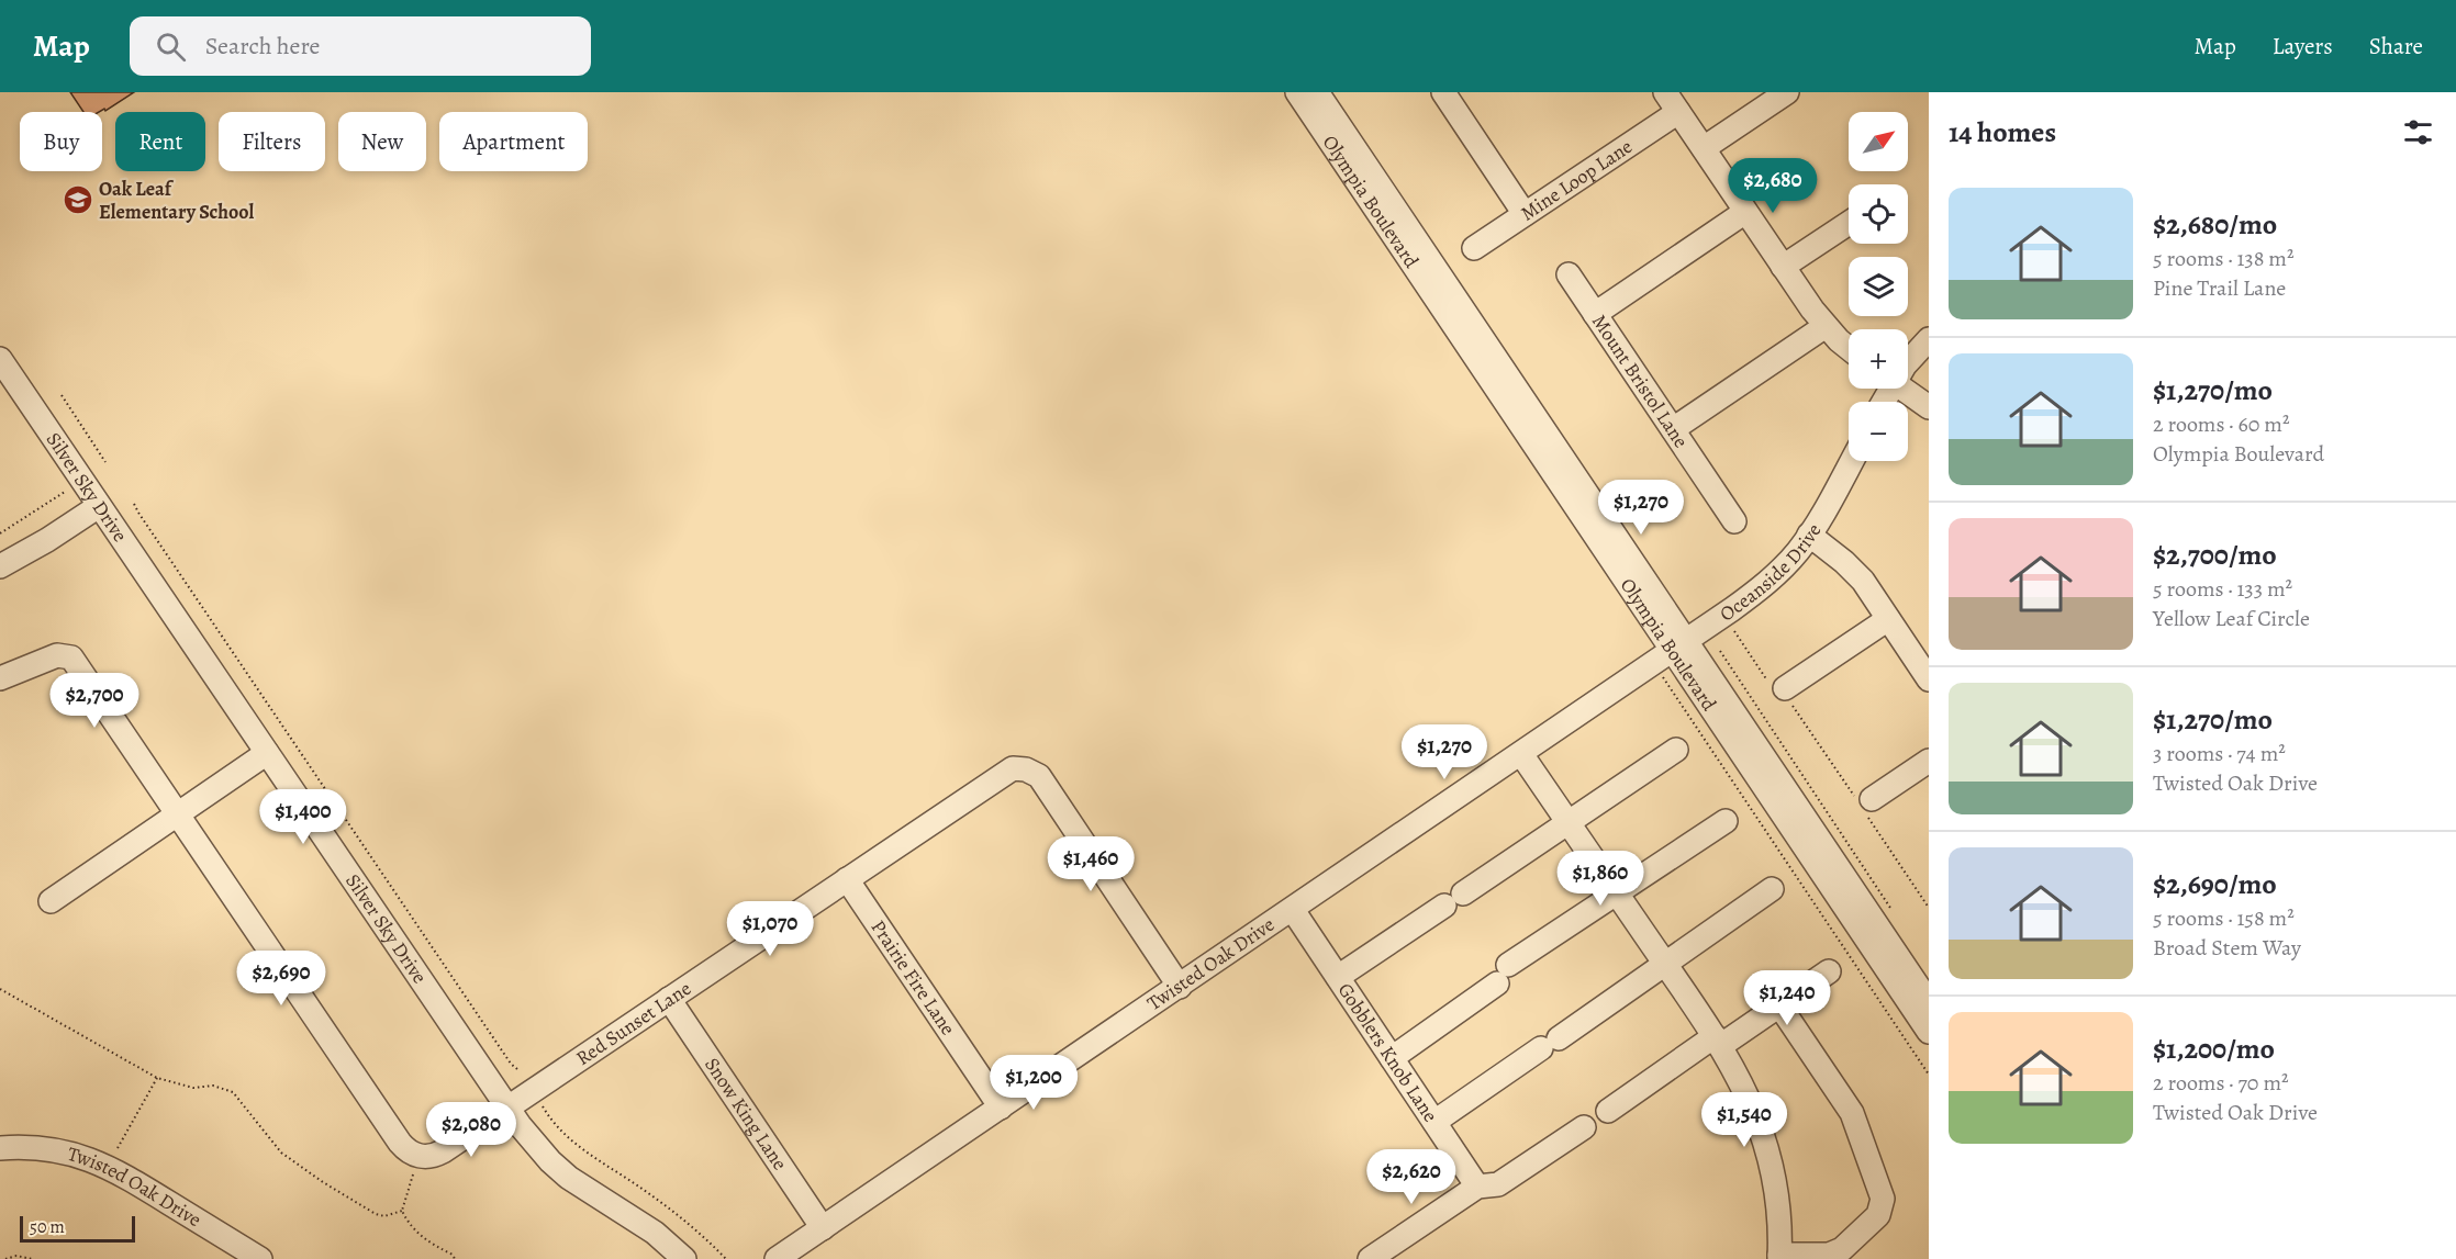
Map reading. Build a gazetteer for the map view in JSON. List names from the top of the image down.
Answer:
{
  "streets": {
    "street": [
      "Mine Loop Lane",
      "Olympia Boulevard",
      "Mount Bristol Lane",
      "Silver Sky Drive",
      "Oceanside Drive",
      "Twisted Oak Drive",
      "Prairie Fire Lane",
      "Red Sunset Lane",
      "Gobblers Knob Lane",
      "Snow King Lane"
    ]
  },
  "crossings": [
    ["Olympia Boulevard", "Oceanside Drive"],
    ["Silver Sky Drive", "Red Sunset Lane"],
    ["Oceanside Drive", "Twisted Oak Drive"],
    ["Twisted Oak Drive", "Prairie Fire Lane"],
    ["Twisted Oak Drive", "Red Sunset Lane"],
    ["Twisted Oak Drive", "Gobblers Knob Lane"],
    ["Twisted Oak Drive", "Snow King Lane"],
    ["Prairie Fire Lane", "Red Sunset Lane"],
    ["Red Sunset Lane", "Snow King Lane"]
  ],
  "places": {
    "school or university": ["Oak Leaf Elementary School"]
  },
  "scale_bar": "50 m",
  "north": "top right",
  "page": {
    "header": "Map",
    "search": "Search here",
    "nav": ["Map", "Layers", "Share"],
    "heading": "14 homes",
    "map_buttons": ["+", "−"],
    "chip": [
      "Buy",
      "Rent",
      "Filters",
      "New",
      "Apartment"
    ],
    "price": [
      "$2,680",
      "$1,270",
      "$2,700",
      "$1,270",
      "$1,400",
      "$1,460",
      "$1,860",
      "$1,070",
      "$2,690",
      "$1,240",
      "$1,200",
      "$1,540",
      "$2,080",
      "$2,620"
    ],
    "list": [
      {
        "name": "$2,680/mo",
        "note": "5 rooms · 138 m² · Pine Trail Lane"
      },
      {
        "name": "$1,270/mo",
        "note": "2 rooms · 60 m² · Olympia Boulevard"
      },
      {
        "name": "$2,700/mo",
        "note": "5 rooms · 133 m² · Yellow Leaf Circle"
      },
      {
        "name": "$1,270/mo",
        "note": "3 rooms · 74 m² · Twisted Oak Drive"
      },
      {
        "name": "$2,690/mo",
        "note": "5 rooms · 158 m² · Broad Stem Way"
      },
      {
        "name": "$1,200/mo",
        "note": "2 rooms · 70 m² · Twisted Oak Drive"
      }
    ],
    "scale": "50 m"
  }
}
